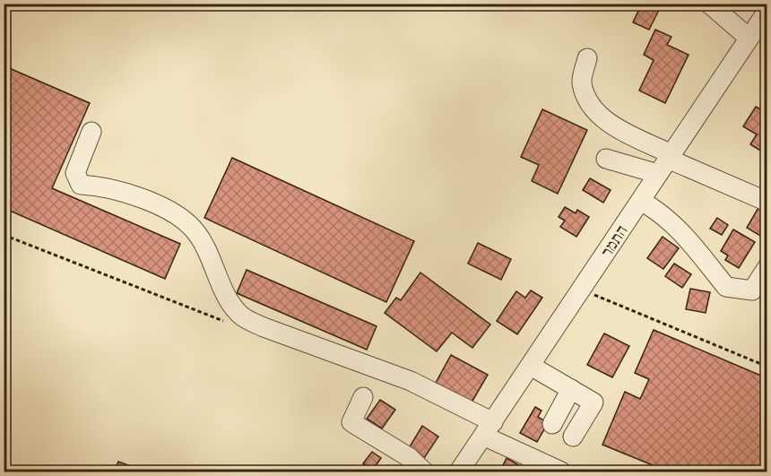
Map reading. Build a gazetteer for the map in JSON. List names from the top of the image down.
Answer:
{
  "streets": {
    "street": ["התמר"]
  }
}
